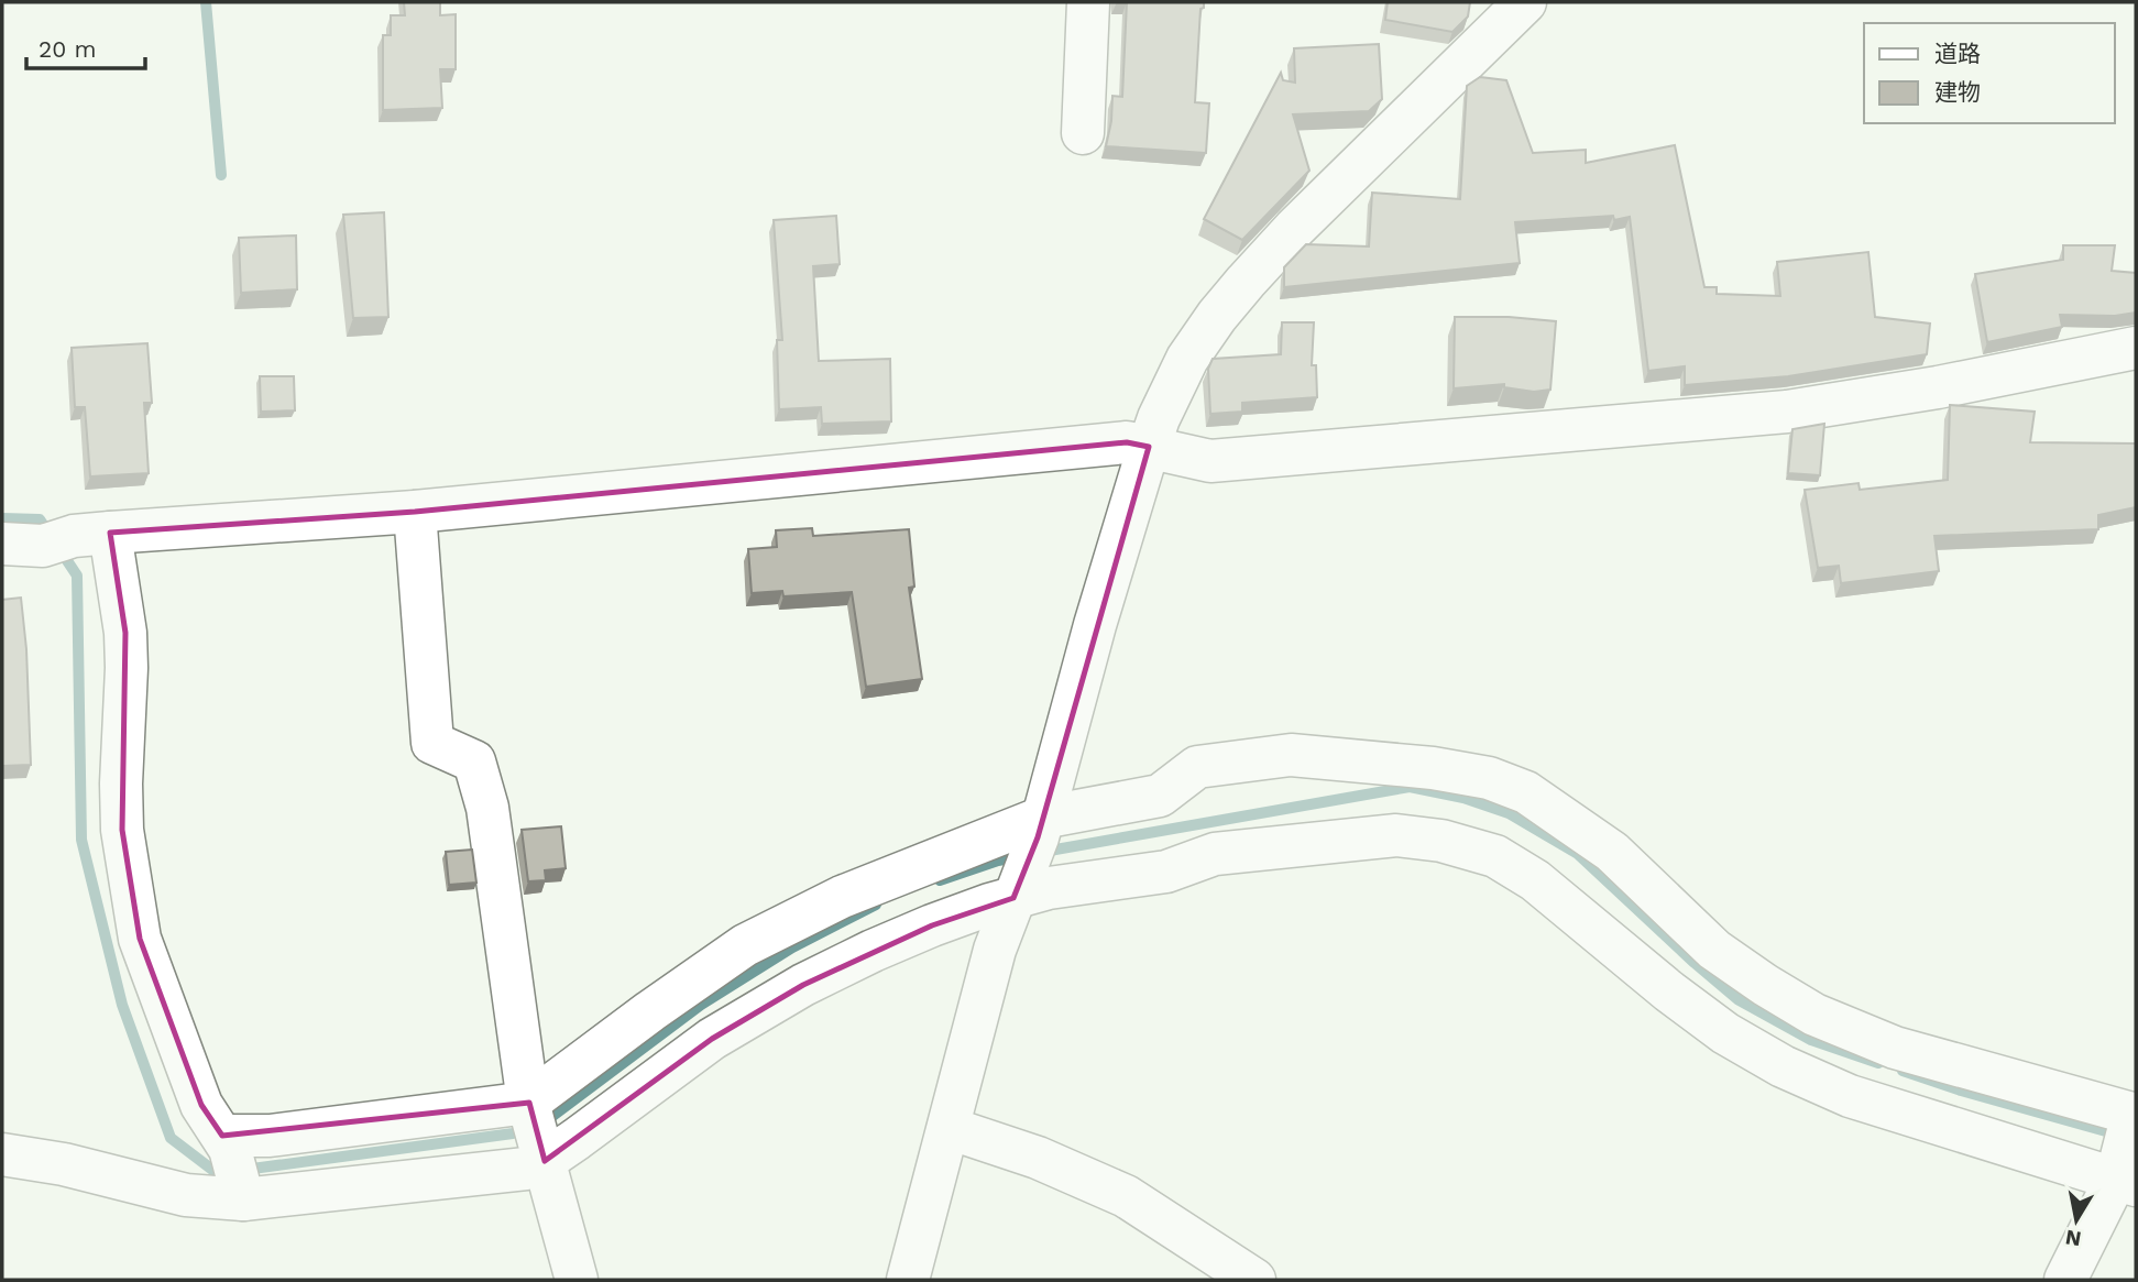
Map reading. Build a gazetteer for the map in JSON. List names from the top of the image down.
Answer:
{
  "legend": ["道路", "建物"],
  "scale_bar": "20 m",
  "north": "bottom"
}
